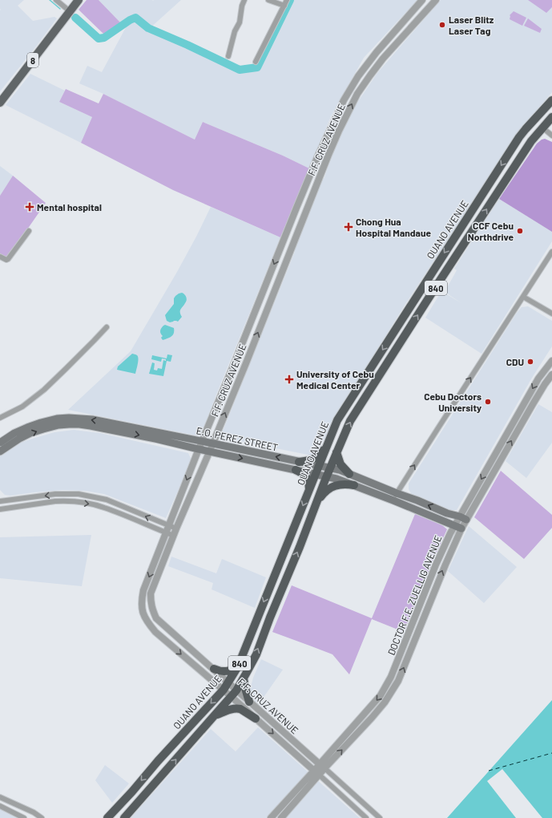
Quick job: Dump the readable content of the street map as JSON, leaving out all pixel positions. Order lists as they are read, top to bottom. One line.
{"streets":{"highway":["OUANO AVENUE","840"],"main road":["8","E.O. PEREZ STREET"],"street":["F.F. CRUZ AVENUE","DOCTOR F.E. ZUELLIG AVENUE"]},"crossings":[["F.F. CRUZ AVENUE","OUANO AVENUE"],["F.F. CRUZ AVENUE","840"],["F.F. CRUZ AVENUE","E.O. PEREZ STREET"],["F.F. CRUZ AVENUE","DOCTOR F.E. ZUELLIG AVENUE"],["OUANO AVENUE","E.O. PEREZ STREET"],["840","E.O. PEREZ STREET"],["E.O. PEREZ STREET","DOCTOR F.E. ZUELLIG AVENUE"]],"places":{"other":["Laser Blitz Laser Tag","CCF Cebu Northdrive","CDU","Cebu Doctors University"],"health":["Mental hospital","Chong Hua Hospital Mandaue","University of Cebu Medical Center"]}}
